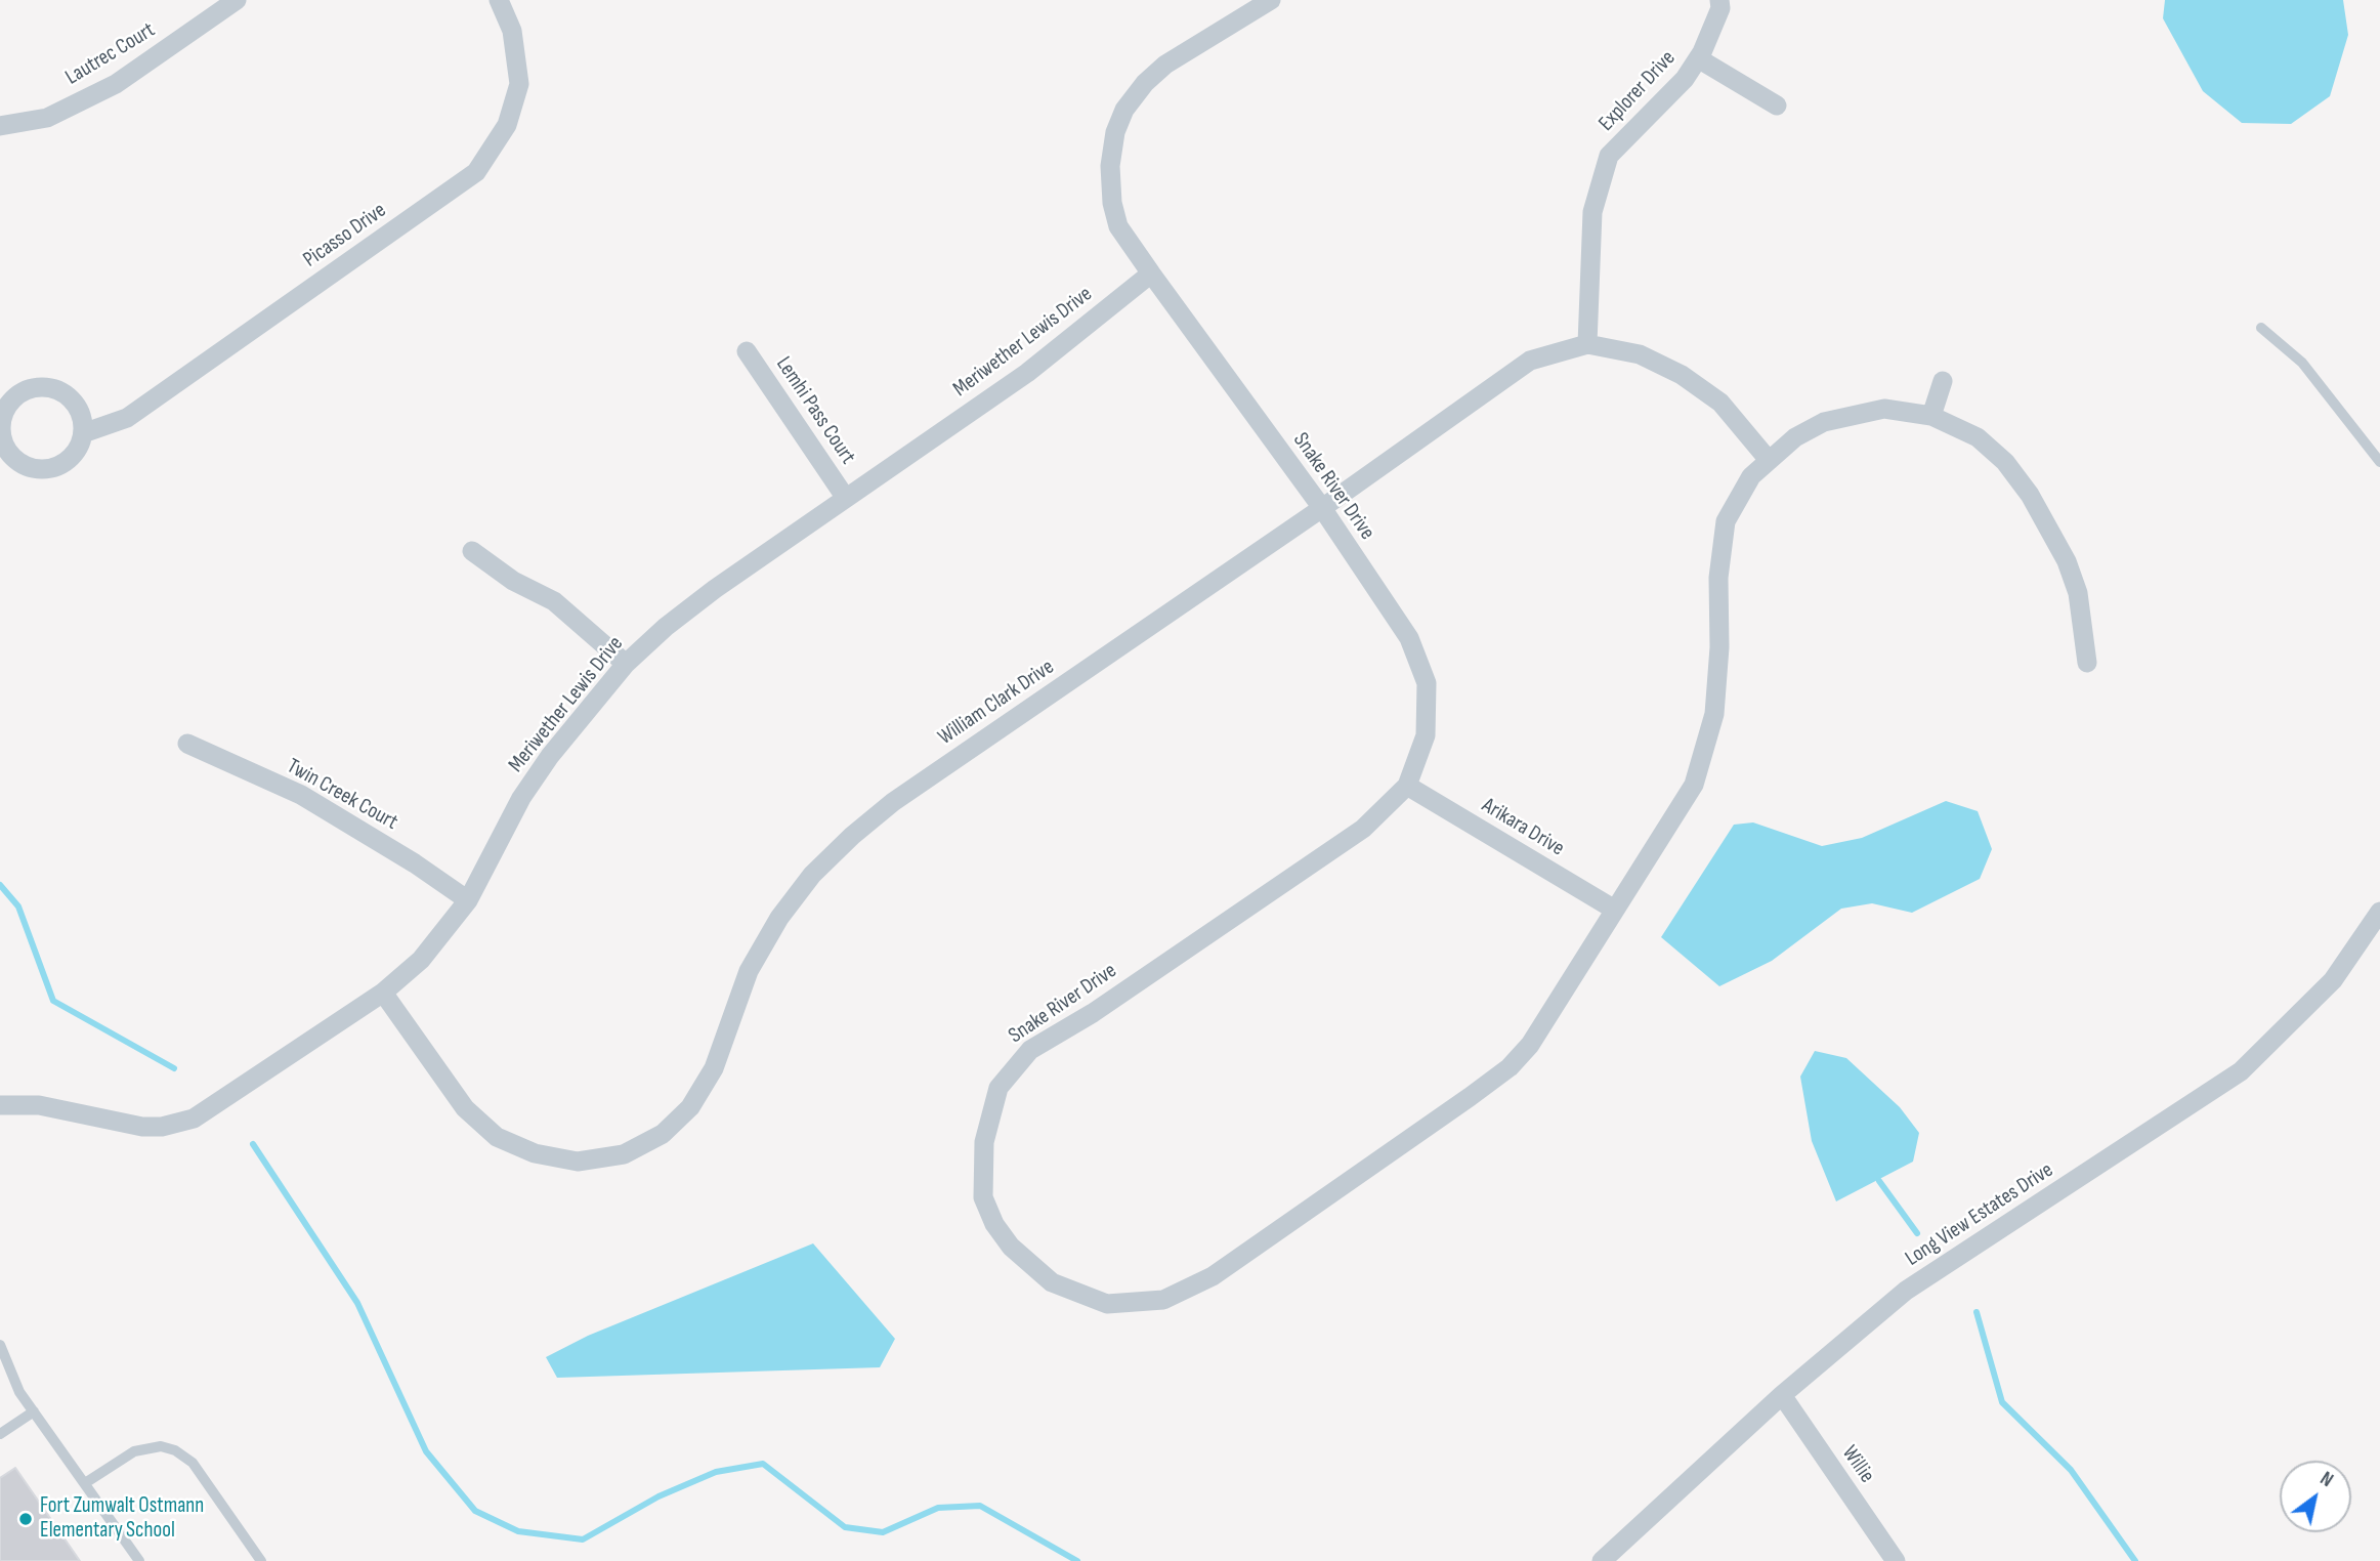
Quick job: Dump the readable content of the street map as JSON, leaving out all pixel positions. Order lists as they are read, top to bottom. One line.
{"streets":{"street":["Lautrec Court","Explorer Drive","Picasso Drive","Meriwether Lewis Drive","Lemhi Pass Court","Snake River Drive","William Clark Drive","Twin Creek Court","Arikara Drive","Long View Estates Drive","Willie"]},"crossings":[["Explorer Drive","William Clark Drive"],["Meriwether Lewis Drive","Lemhi Pass Court"],["Meriwether Lewis Drive","Snake River Drive"],["Meriwether Lewis Drive","William Clark Drive"],["Meriwether Lewis Drive","Twin Creek Court"],["Snake River Drive","William Clark Drive"],["Snake River Drive","Arikara Drive"],["Long View Estates Drive","Willie"]],"places":["Fort Zumwalt Ostmann Elementary School"],"north":"top right"}
